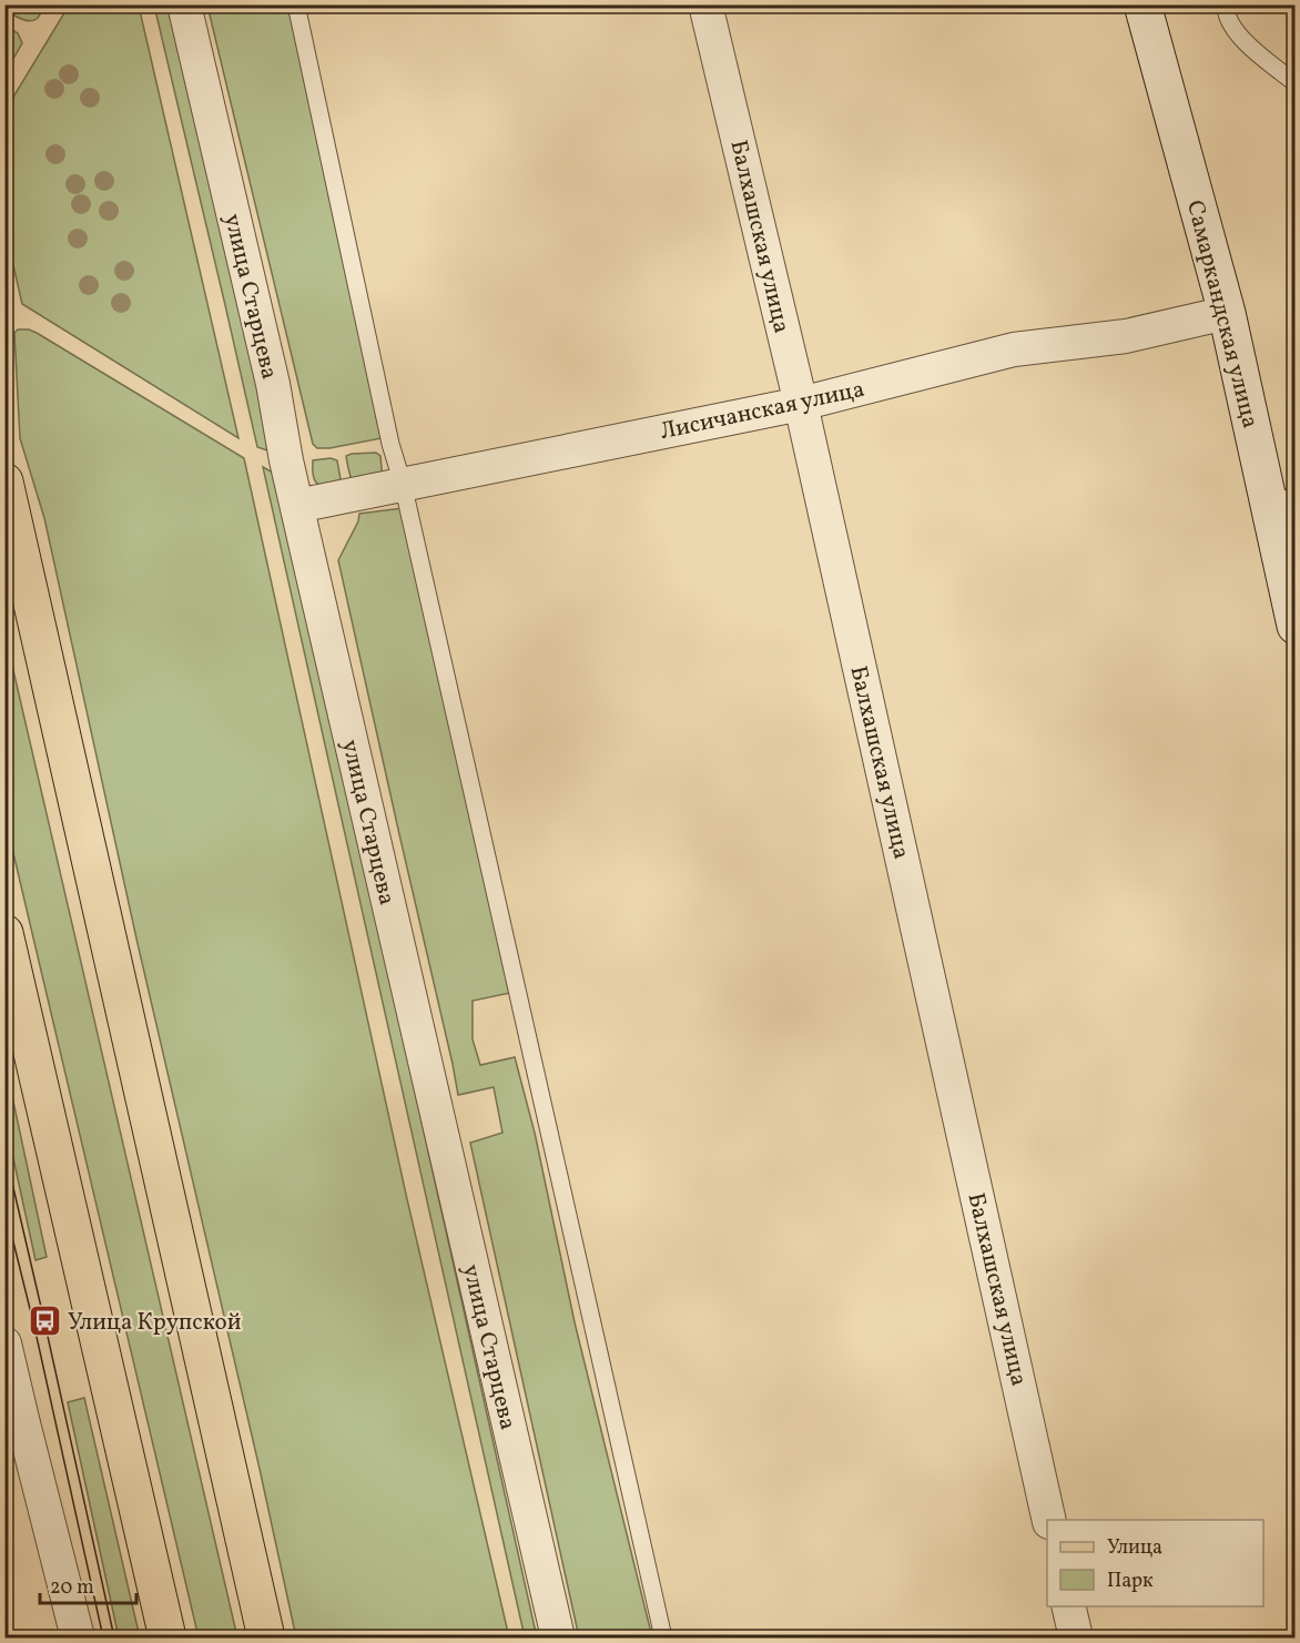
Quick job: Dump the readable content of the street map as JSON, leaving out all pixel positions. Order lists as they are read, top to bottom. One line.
{"streets":{"street":["Балхашская улица","улица Старцева","Самаркандская улица","Лисичанская улица"]},"crossings":[["Балхашская улица","Лисичанская улица"],["улица Старцева","Лисичанская улица"],["Самаркандская улица","Лисичанская улица"]],"places":{"bus stop":["Улица Крупской"]},"legend":["Улица","Парк"],"scale_bar":"20 m"}
